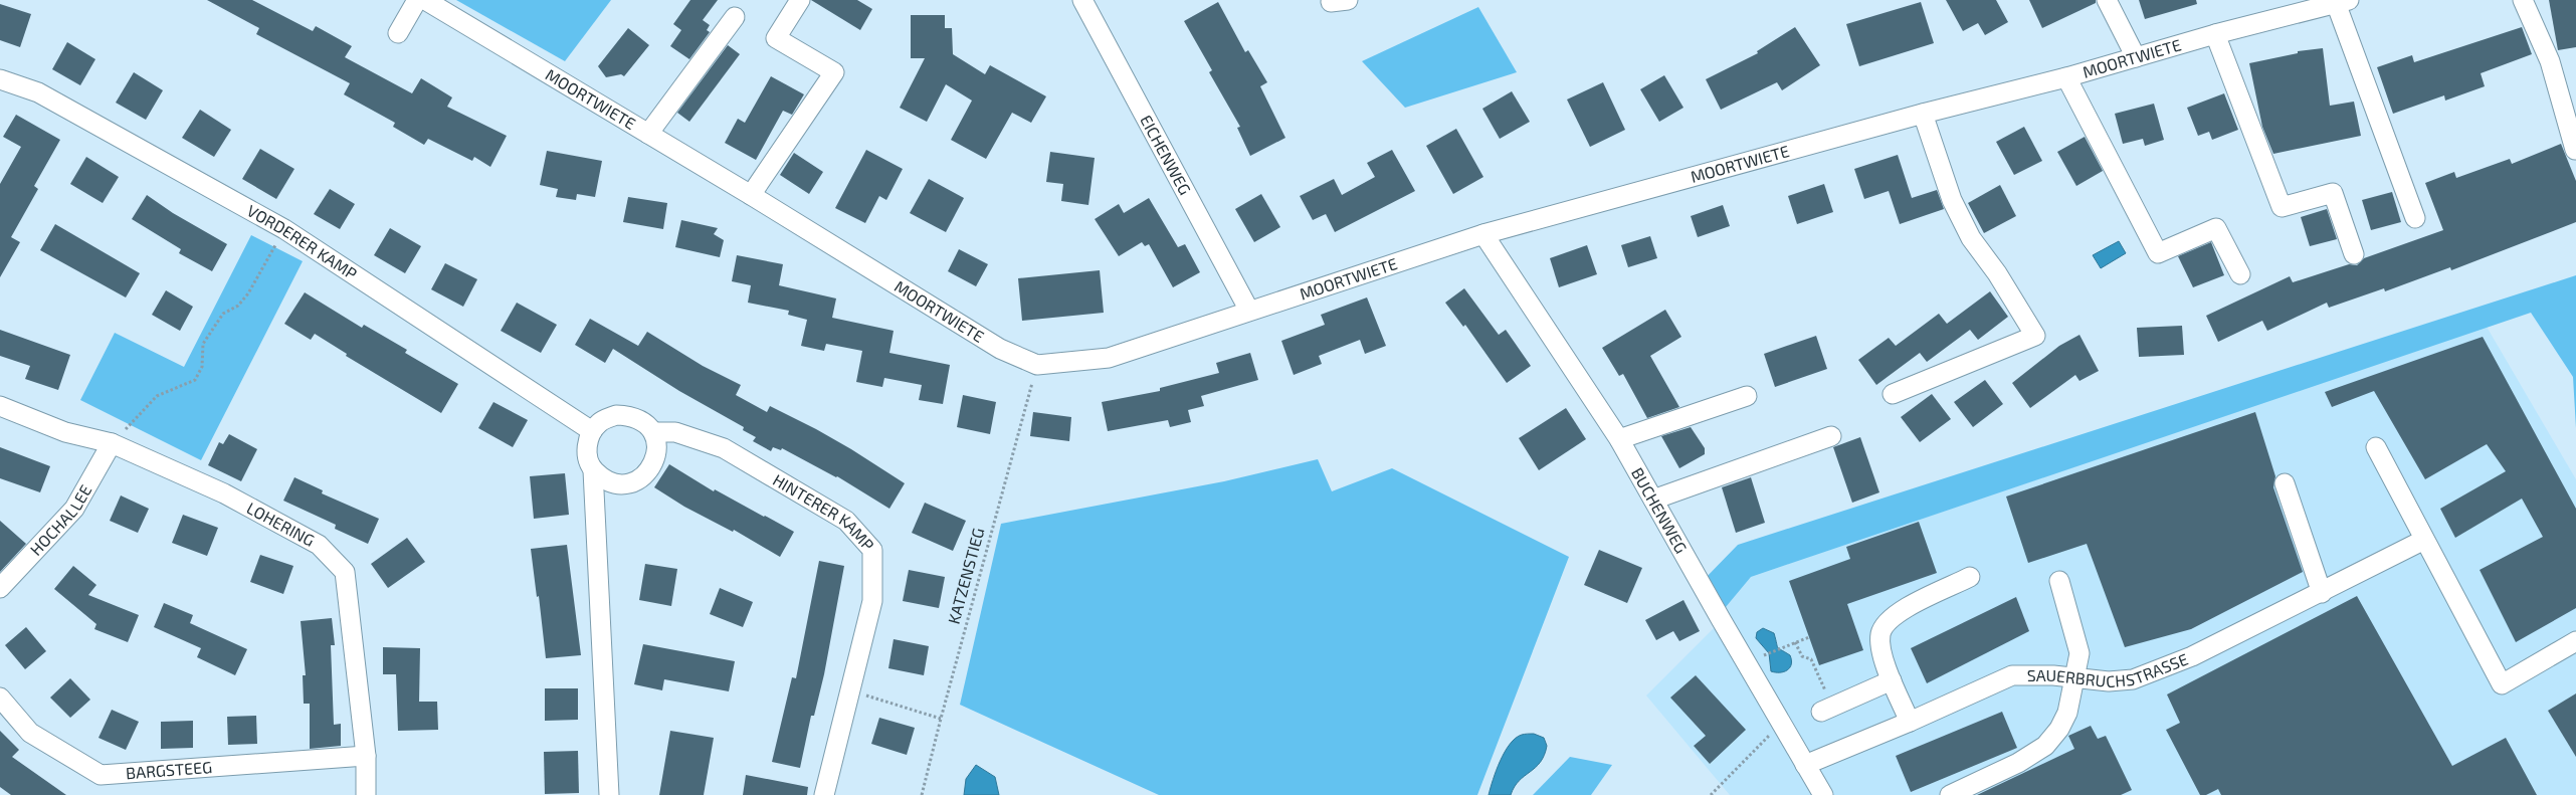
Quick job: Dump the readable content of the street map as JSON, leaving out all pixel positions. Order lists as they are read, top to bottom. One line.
{"streets":{"street":["MOORTWIETE","EICHENWEG","VORDERER KAMP","BUCHENWEG","HINTERER KAMP","HOCHALLEE","LOHERING","SAUERBRUCHSTRASSE","BARGSTEEG"],"path":["KATZENSTIEG"]},"crossings":[["MOORTWIETE","EICHENWEG"],["MOORTWIETE","BUCHENWEG"],["MOORTWIETE","KATZENSTIEG"],["VORDERER KAMP","HINTERER KAMP"],["BUCHENWEG","SAUERBRUCHSTRASSE"],["HOCHALLEE","LOHERING"],["LOHERING","BARGSTEEG"]]}
